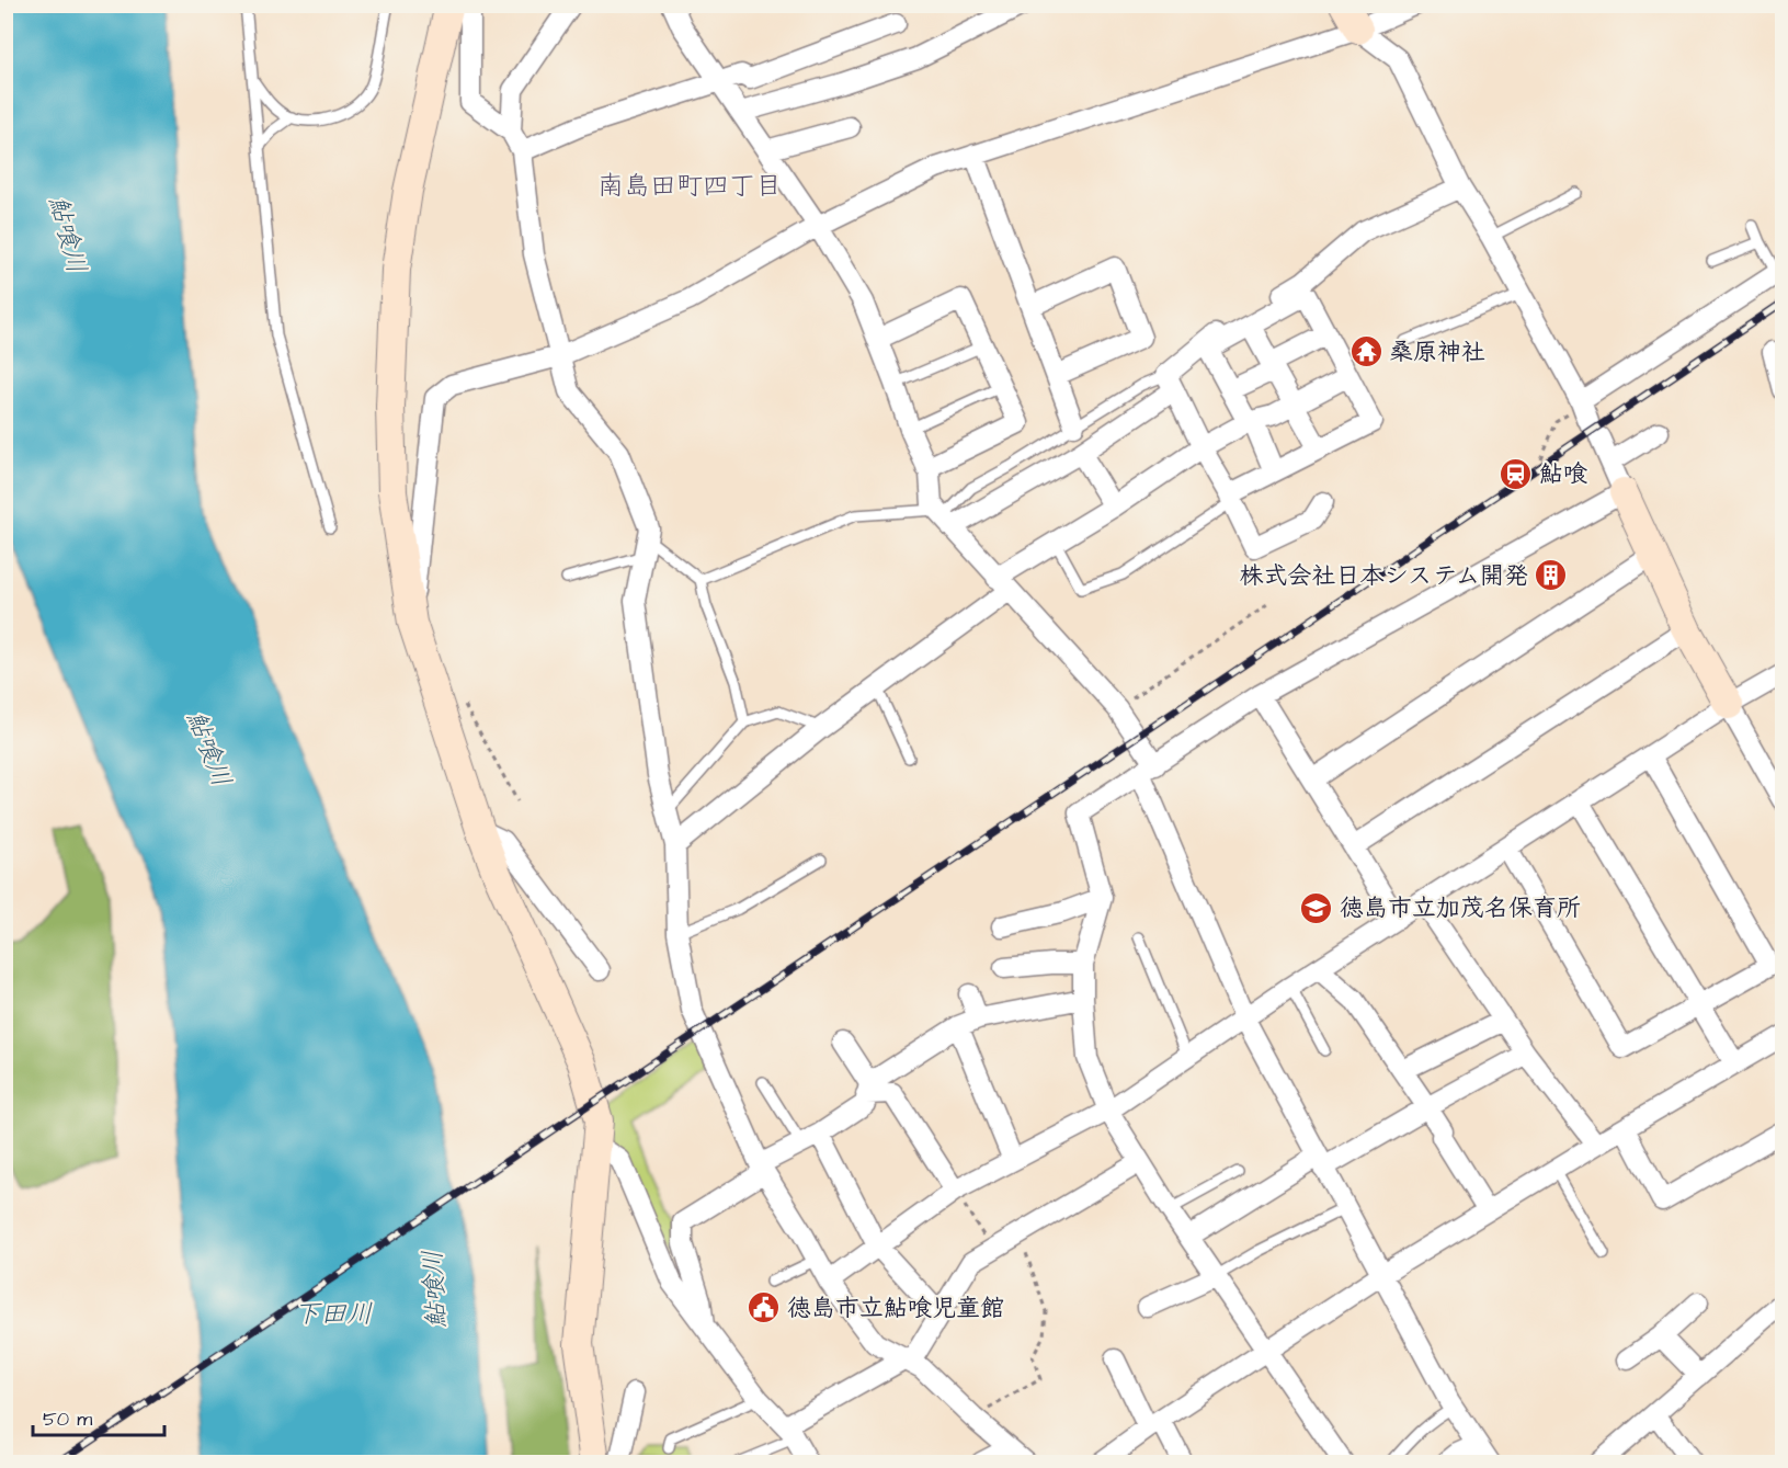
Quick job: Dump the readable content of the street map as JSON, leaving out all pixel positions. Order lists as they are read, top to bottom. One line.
{"districts":["南島田町四丁目"],"water":["鮎喰川","下田川"],"places":{"temple":["桑原神社"],"station":["鮎喰"],"building":["株式会社日本システム開発"],"school or university":["徳島市立加茂名保育所"],"public building":["徳島市立鮎喰児童館"]},"scale_bar":"50 m"}
